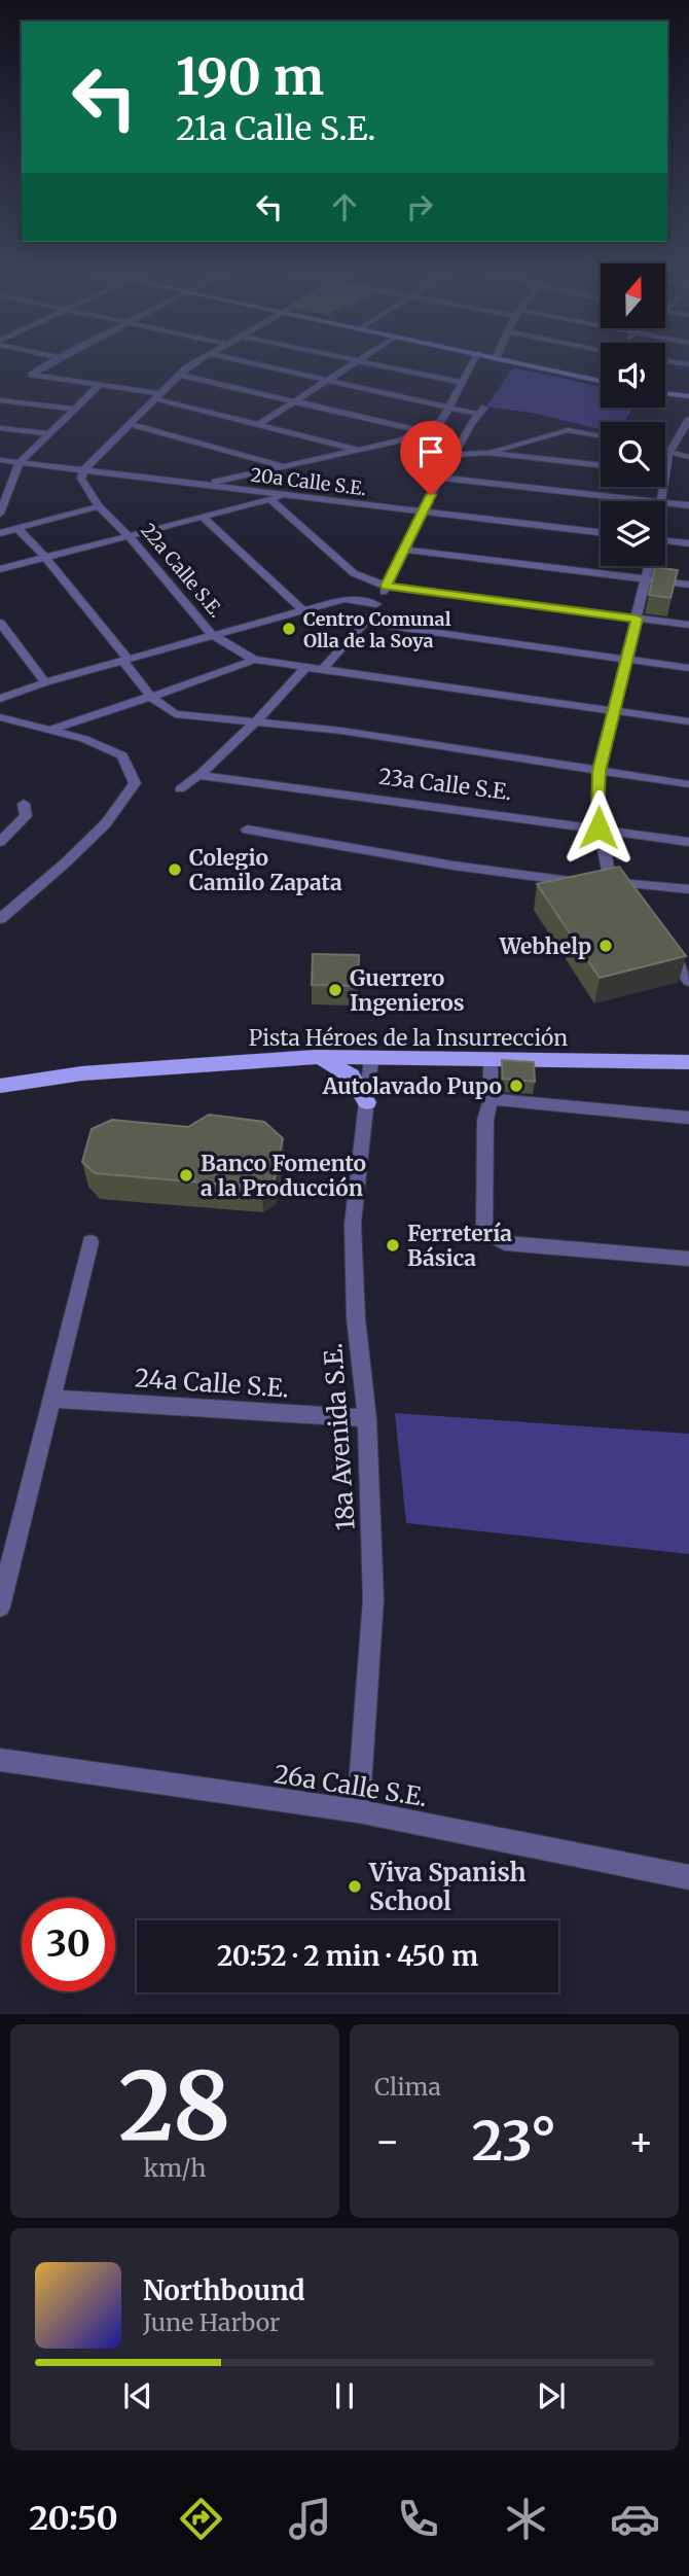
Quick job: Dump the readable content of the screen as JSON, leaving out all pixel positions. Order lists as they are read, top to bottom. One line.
{"streets":{"main road":["Pista Héroes de la Insurrección"],"street":["20a Calle S.E.","22a Calle S.E.","23a Calle S.E.","24a Calle S.E.","18a Avenida S.E.","26a Calle S.E."]},"crossings":[["20a Calle S.E.","22a Calle S.E."],["Pista Héroes de la Insurrección","18a Avenida S.E."],["24a Calle S.E.","18a Avenida S.E."],["18a Avenida S.E.","26a Calle S.E."]],"places":["Centro Comunal Olla de la Soya","Colegio Camilo Zapata","Webhelp","Guerrero Ingenieros","Autolavado Pupo","Banco Fomento a la Producción","Ferretería Básica","Viva Spanish School"],"north":"top","page":{"turn":["190 m","21a Calle S.E."],"limit":"30","trip":"20:52 · 2 min · 450 m","tile":[["28","km/h"],"Clima"],"heat":["−","23°","+"],"song":["Northbound","June Harbor"],"tabs":"20:50"}}
